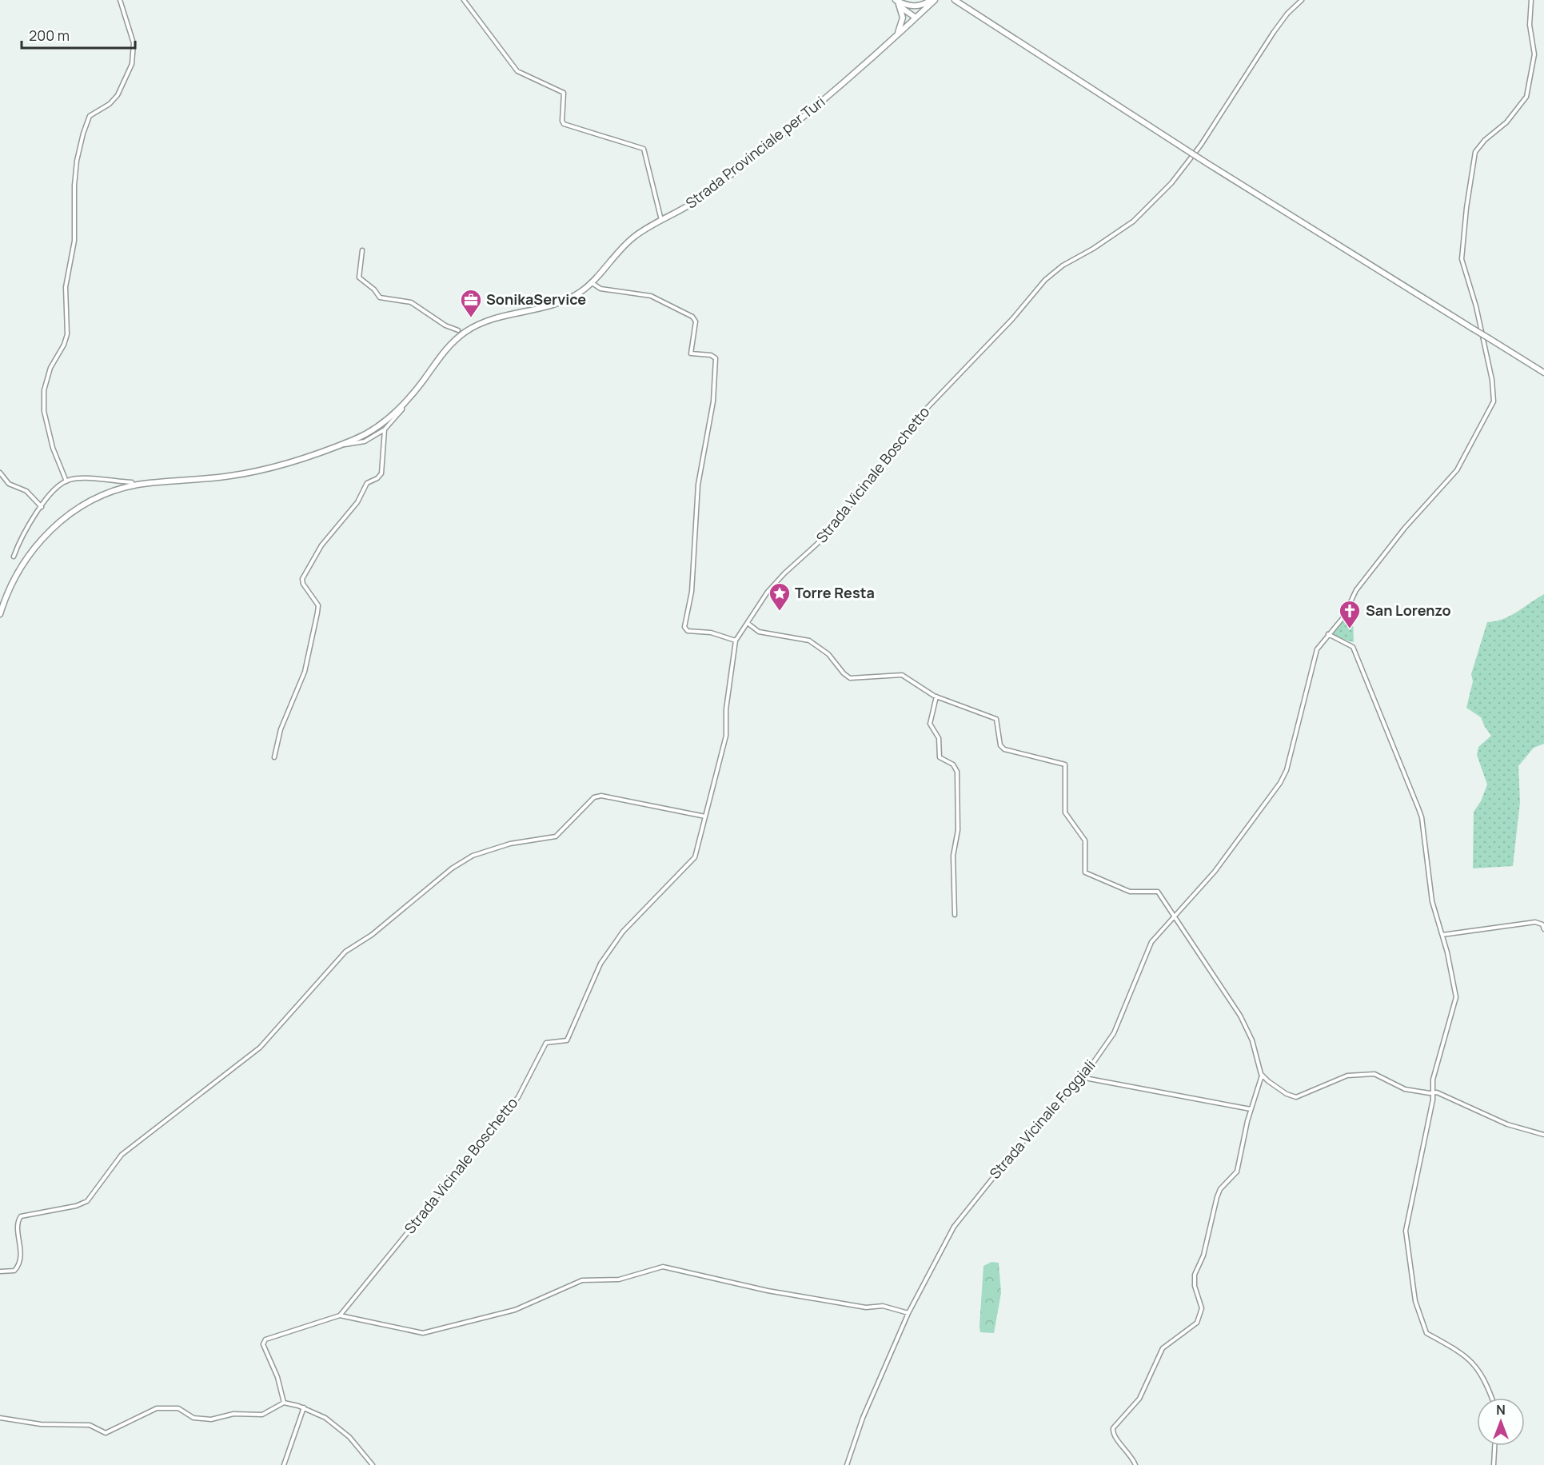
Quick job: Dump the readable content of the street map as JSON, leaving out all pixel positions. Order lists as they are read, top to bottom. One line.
{"streets":{"main road":["Strada Provinciale per Turi"],"street":["Strada Vicinale Boschetto","Strada Vicinale Foggiali"]},"places":{"office":["SonikaService"],"place":["Torre Resta"],"church":["San Lorenzo"]},"scale_bar":"200 m","north":"top"}
